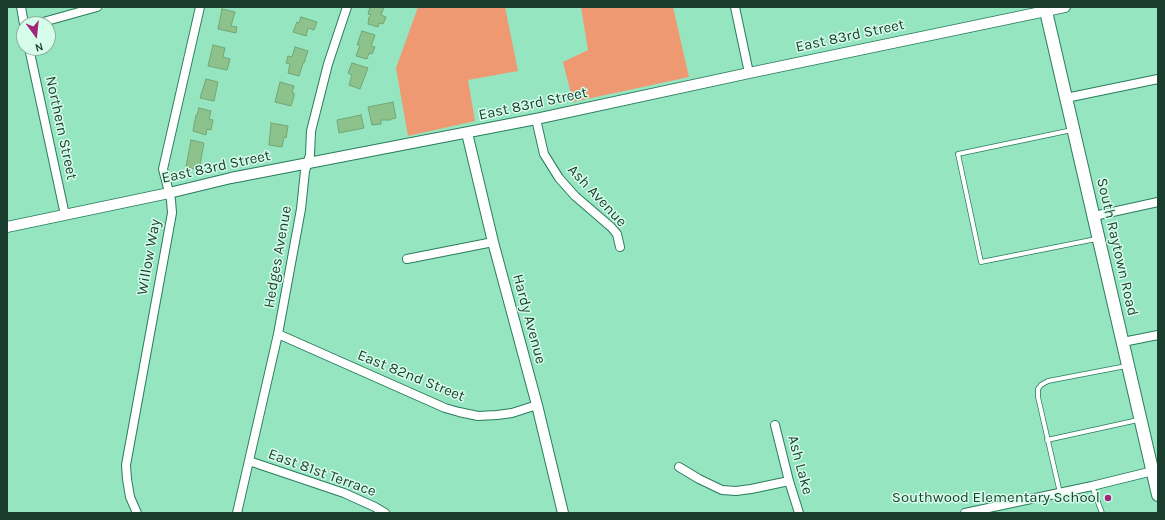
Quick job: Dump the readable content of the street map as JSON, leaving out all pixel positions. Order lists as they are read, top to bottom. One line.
{"streets":{"main road":["South Raytown Road"],"street":["East 83rd Street","Northern Street","Ash Avenue","Willow Way","Hedges Avenue","Hardy Avenue","East 82nd Street","Ash Lake","East 81st Terrace"]},"crossings":[["East 83rd Street","Northern Street"],["East 83rd Street","Ash Avenue"],["East 83rd Street","South Raytown Road"],["East 83rd Street","Willow Way"],["East 83rd Street","Hedges Avenue"],["East 83rd Street","Hardy Avenue"],["Hedges Avenue","East 82nd Street"],["Hedges Avenue","East 81st Terrace"],["Hardy Avenue","East 82nd Street"]],"places":["Southwood Elementary School"],"north":"bottom"}
